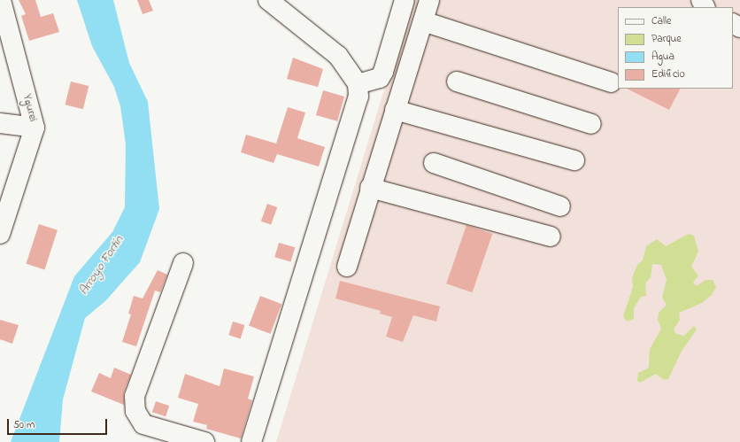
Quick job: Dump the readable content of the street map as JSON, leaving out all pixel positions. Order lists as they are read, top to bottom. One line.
{"streets":{"street":["Ygurei"]},"water":["Arroyo Fortín"],"legend":["Calle","Parque","Agua","Edificio"],"scale_bar":"50 m"}
